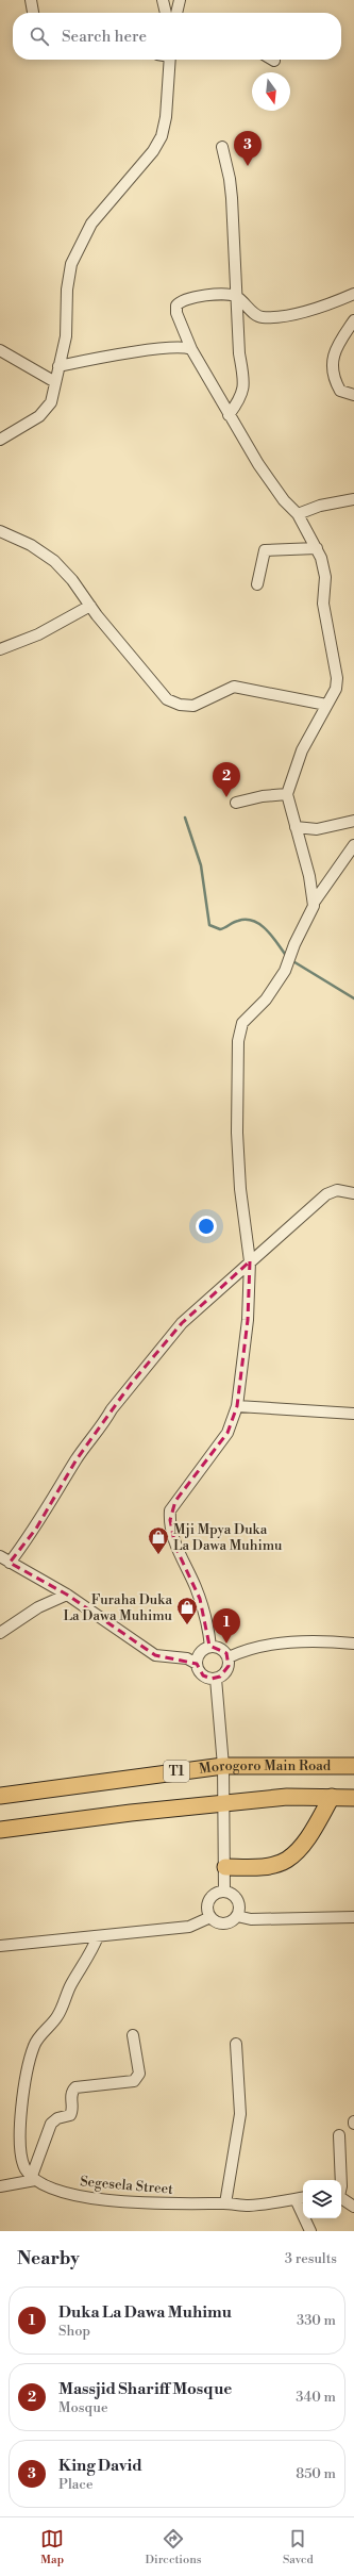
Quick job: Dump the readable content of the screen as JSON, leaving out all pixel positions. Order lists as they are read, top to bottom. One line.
{"streets":{"highway":["Morogoro Main Road","T1"],"street":["Segesela Street"]},"places":{"shop":["Mji Mpya Duka La Dawa Muhimu","Furaha Duka La Dawa Muhimu"]},"north":"bottom","page":{"search":"Search here","pins":["3","2","1"],"heading":["Nearby","3 results"],"list":[{"mark":"1","name":"Duka La Dawa Muhimu","note":"Shop","value":"330 m"},{"mark":"2","name":"Massjid Shariff Mosque","note":"Mosque","value":"340 m"},{"mark":"3","name":"King David","note":"Place","value":"850 m"}],"nav":["Map","Directions","Saved"]}}
